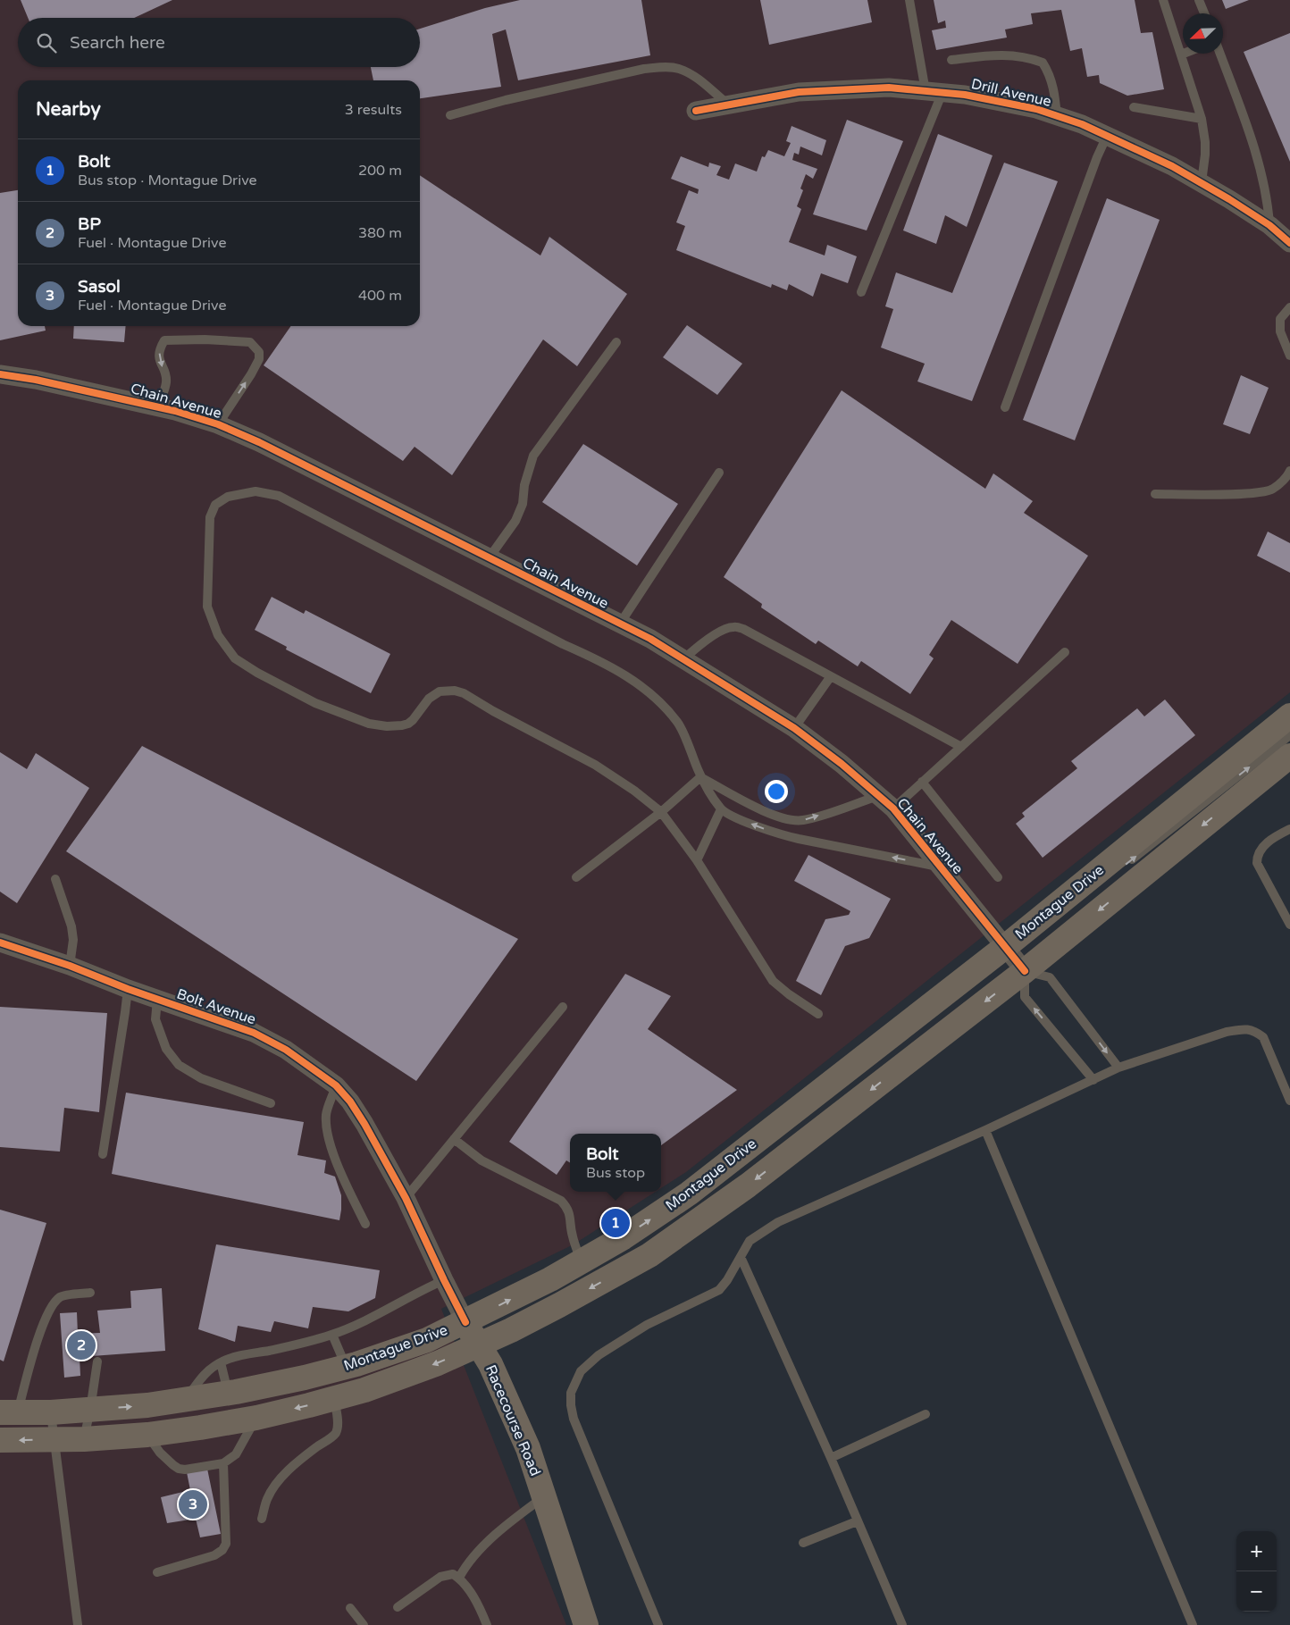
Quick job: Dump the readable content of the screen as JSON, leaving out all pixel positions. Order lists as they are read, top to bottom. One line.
{"streets":{"main road":["Montague Drive","Racecourse Road"],"street":["Drill Avenue","Chain Avenue","Bolt Avenue"]},"crossings":[["Chain Avenue","Montague Drive"],["Montague Drive","Bolt Avenue"],["Montague Drive","Racecourse Road"],["Bolt Avenue","Racecourse Road"]],"north":"bottom left","page":{"search":"Search here","heading":["Nearby","3 results"],"list":[{"mark":"1","name":"Bolt","note":"Bus stop · Montague Drive","value":"200 m"},{"mark":"2","name":"BP","note":"Fuel · Montague Drive","value":"380 m"},{"mark":"3","name":"Sasol","note":"Fuel · Montague Drive","value":"400 m"}],"popup":["Bolt","Bus stop"],"pins":["1","2","3"],"map_buttons":["+","−"]}}
